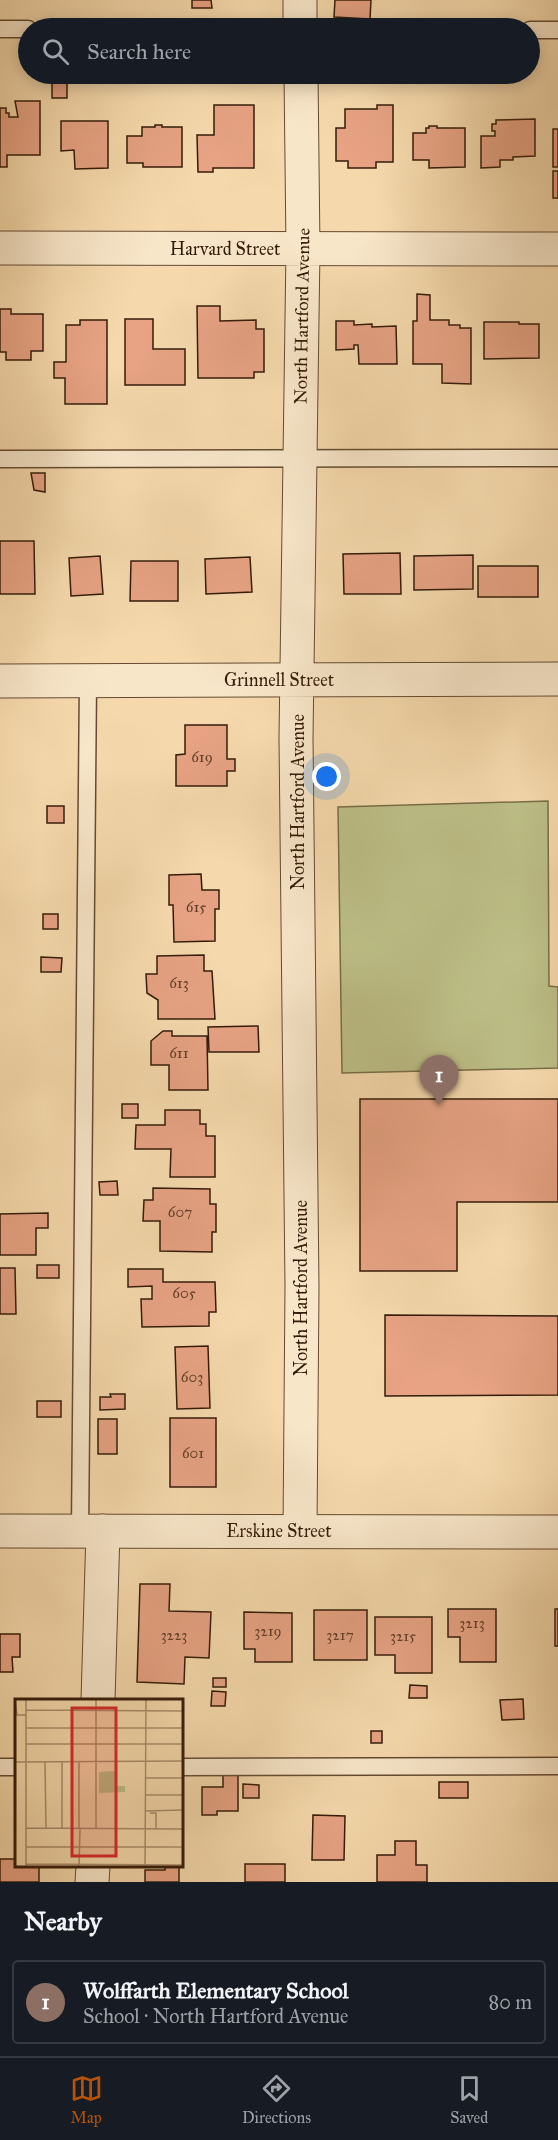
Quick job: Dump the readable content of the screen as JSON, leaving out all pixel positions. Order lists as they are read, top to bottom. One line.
{"streets":{"street":["Harvard Street","North Hartford Avenue","Grinnell Street","Erskine Street"]},"crossings":[["Harvard Street","North Hartford Avenue"],["North Hartford Avenue","Grinnell Street"],["North Hartford Avenue","Erskine Street"]],"house_numbers":["619","615","613","611","607","605","603","601","3213","3219","3223","3217","3215"],"page":{"search":"Search here","pins":"1","heading":"Nearby","list":[{"mark":"1","name":"Wolffarth Elementary School","note":"School · North Hartford Avenue","value":"80 m"}],"nav":["Map","Directions","Saved"]}}
